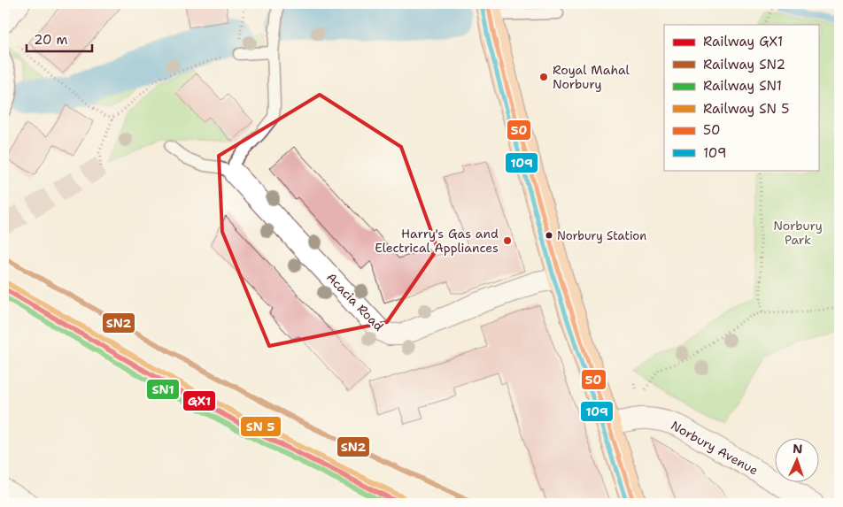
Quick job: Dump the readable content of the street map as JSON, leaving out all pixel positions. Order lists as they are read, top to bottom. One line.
{"streets":{"street":["Acacia Road","Norbury Avenue"]},"parks":["Norbury Park"],"places":["Royal Mahal Norbury","Norbury Station","Harry's Gas and Electrical Appliances"],"lines":["transit line 50","transit line 109","rail line SN2","rail line GX1","rail line SN1"],"legend":["Railway GX1","Railway SN2","Railway SN1","Railway SN 5","50","109"],"scale_bar":"20 m","north":"top"}
